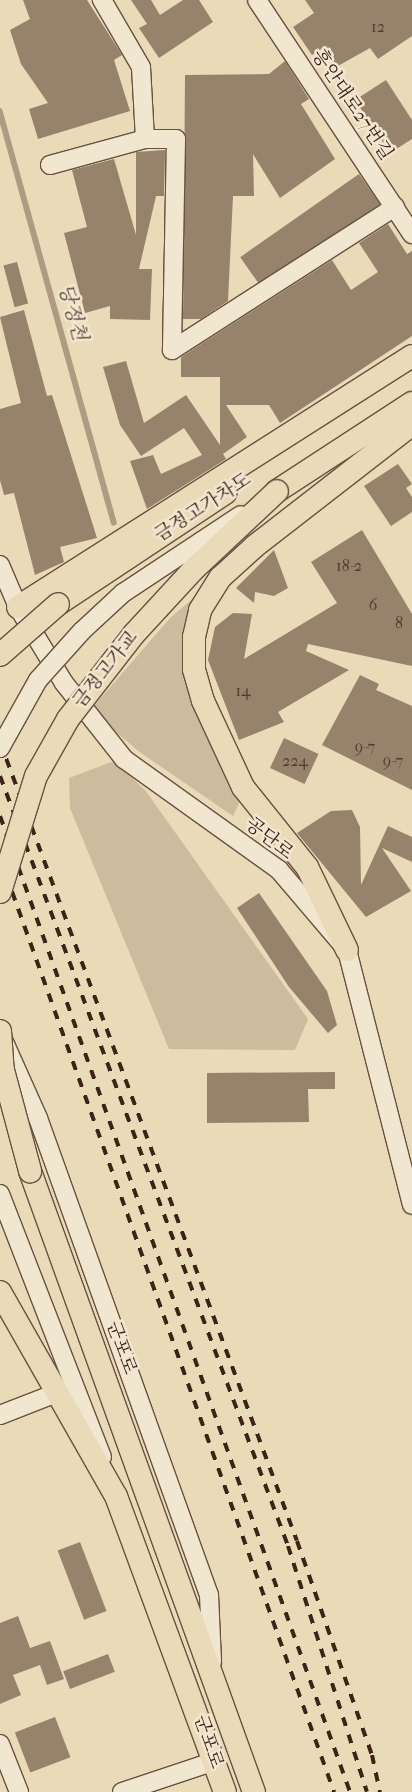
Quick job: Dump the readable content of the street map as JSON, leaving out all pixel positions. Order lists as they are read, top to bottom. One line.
{"streets":{"main road":["금정고가차도","금정고가교","군포로"],"street":["흥안대로27번길","공단로"]},"crossings":[["금정고가차도","금정고가교"]],"water":["당정천"],"house_numbers":["12","18-2","6","8","14","9-7","224","9-7"]}
